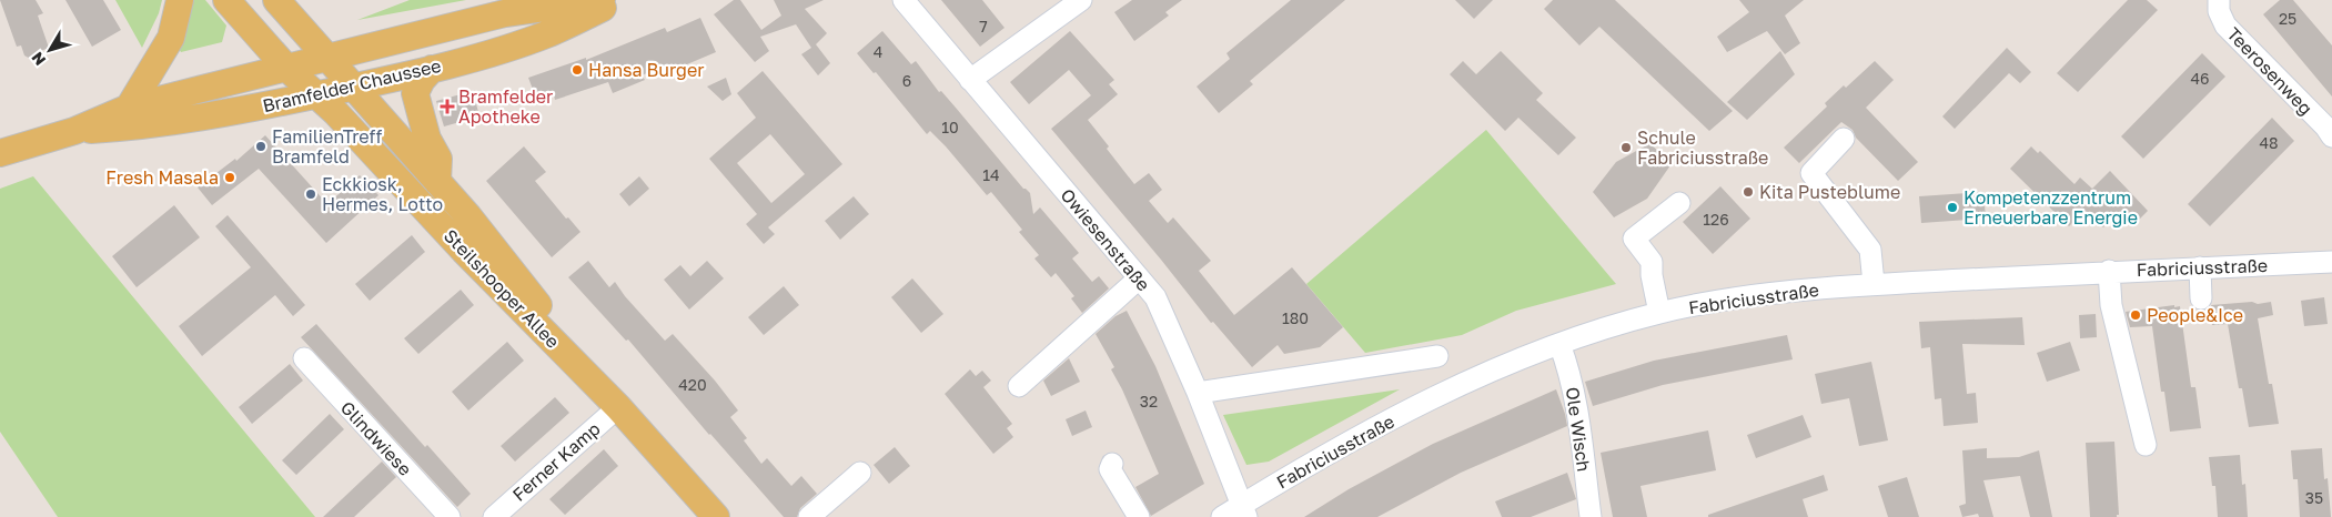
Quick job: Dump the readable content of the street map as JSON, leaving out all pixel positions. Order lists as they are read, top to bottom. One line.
{"streets":{"main road":["Bramfelder Chaussee","Steilshooper Allee"],"street":["Teerosenweg","Owiesenstraße","Fabriciusstraße","Ole Wisch","Glindwiese","Ferner Kamp"]},"crossings":[["Bramfelder Chaussee","Steilshooper Allee"],["Owiesenstraße","Fabriciusstraße"],["Fabriciusstraße","Ole Wisch"],["Steilshooper Allee","Ferner Kamp"]],"places":{"other":["Hansa Burger","FamilienTreff Bramfeld","Schule Fabriciusstraße","Fresh Masala","Kita Pusteblume","Eckkiosk, Hermes, Lotto","Kompetenzzentrum Erneuerbare Energie","People&Ice"],"health":["Bramfelder Apotheke"]},"house_numbers":["25","7","4","46","6","10","48","14","126","180","420","32","35"],"north":"bottom left"}
